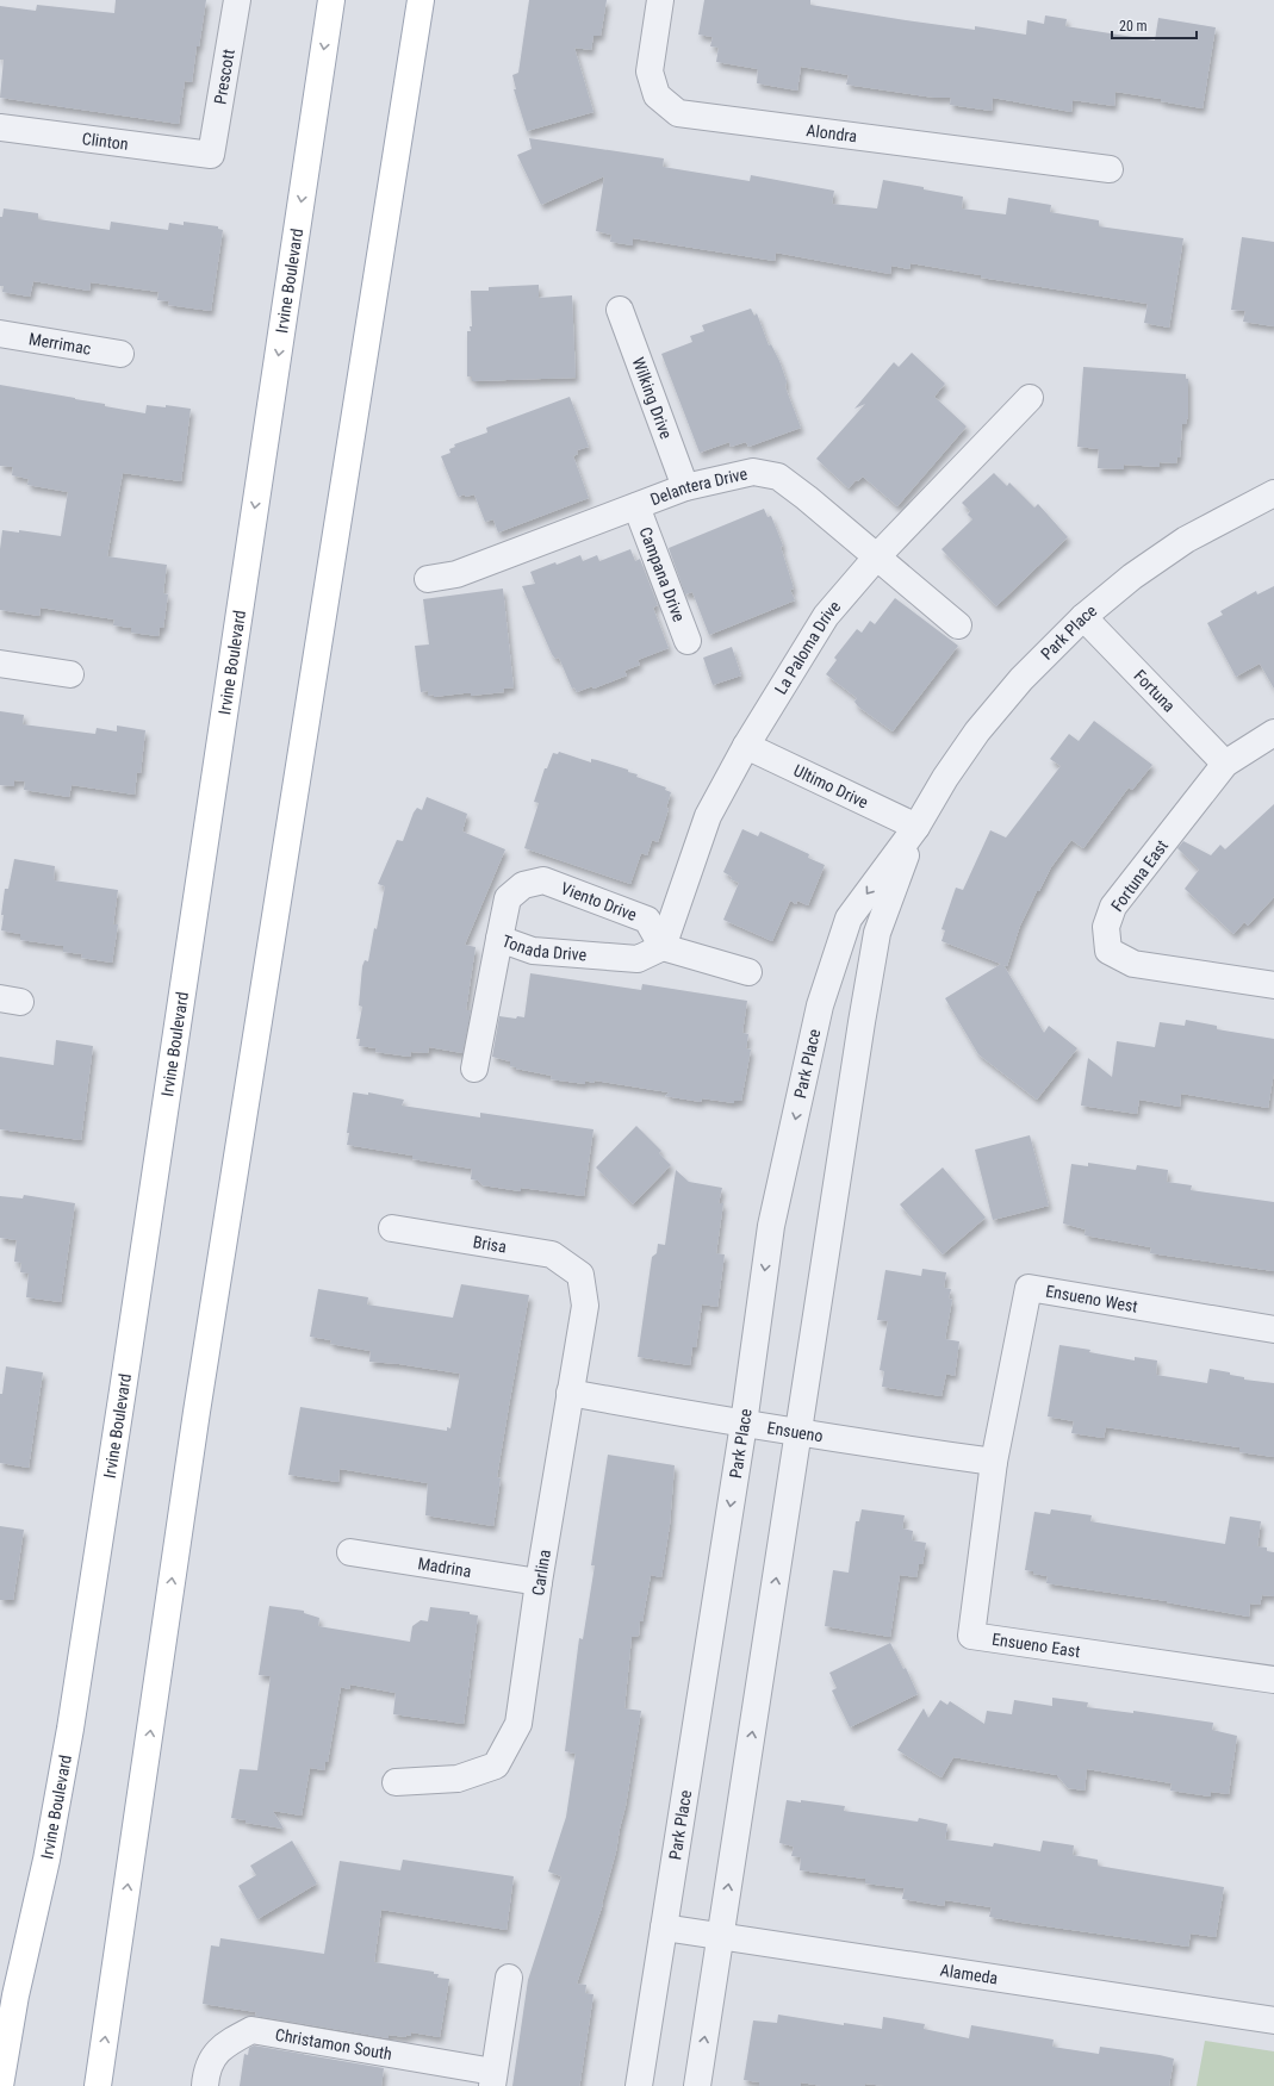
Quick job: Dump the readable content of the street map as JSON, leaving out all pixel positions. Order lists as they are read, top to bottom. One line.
{"streets":{"main road":["Irvine Boulevard"],"street":["Prescott","Alondra","Clinton","Merrimac","Wilking Drive","Delantera Drive","Campana Drive","Park Place","La Paloma Drive","Fortuna","Ultimo Drive","Fortuna East","Viento Drive","Tonada Drive","Brisa","Ensueno West","Ensueno","Madrina","Carlina","Ensueno East","Alameda","Christamon South"]},"crossings":[["Prescott","Clinton"],["Wilking Drive","Delantera Drive"],["Delantera Drive","Campana Drive"],["Delantera Drive","La Paloma Drive"],["Park Place","Fortuna"],["Park Place","Ultimo Drive"],["Park Place","Ensueno"],["Park Place","Alameda"],["La Paloma Drive","Ultimo Drive"],["La Paloma Drive","Viento Drive"],["La Paloma Drive","Tonada Drive"],["Fortuna","Fortuna East"],["Viento Drive","Tonada Drive"],["Brisa","Carlina"],["Ensueno West","Ensueno"],["Ensueno West","Ensueno East"],["Ensueno","Carlina"],["Ensueno","Ensueno East"],["Madrina","Carlina"]],"scale_bar":"20 m"}
